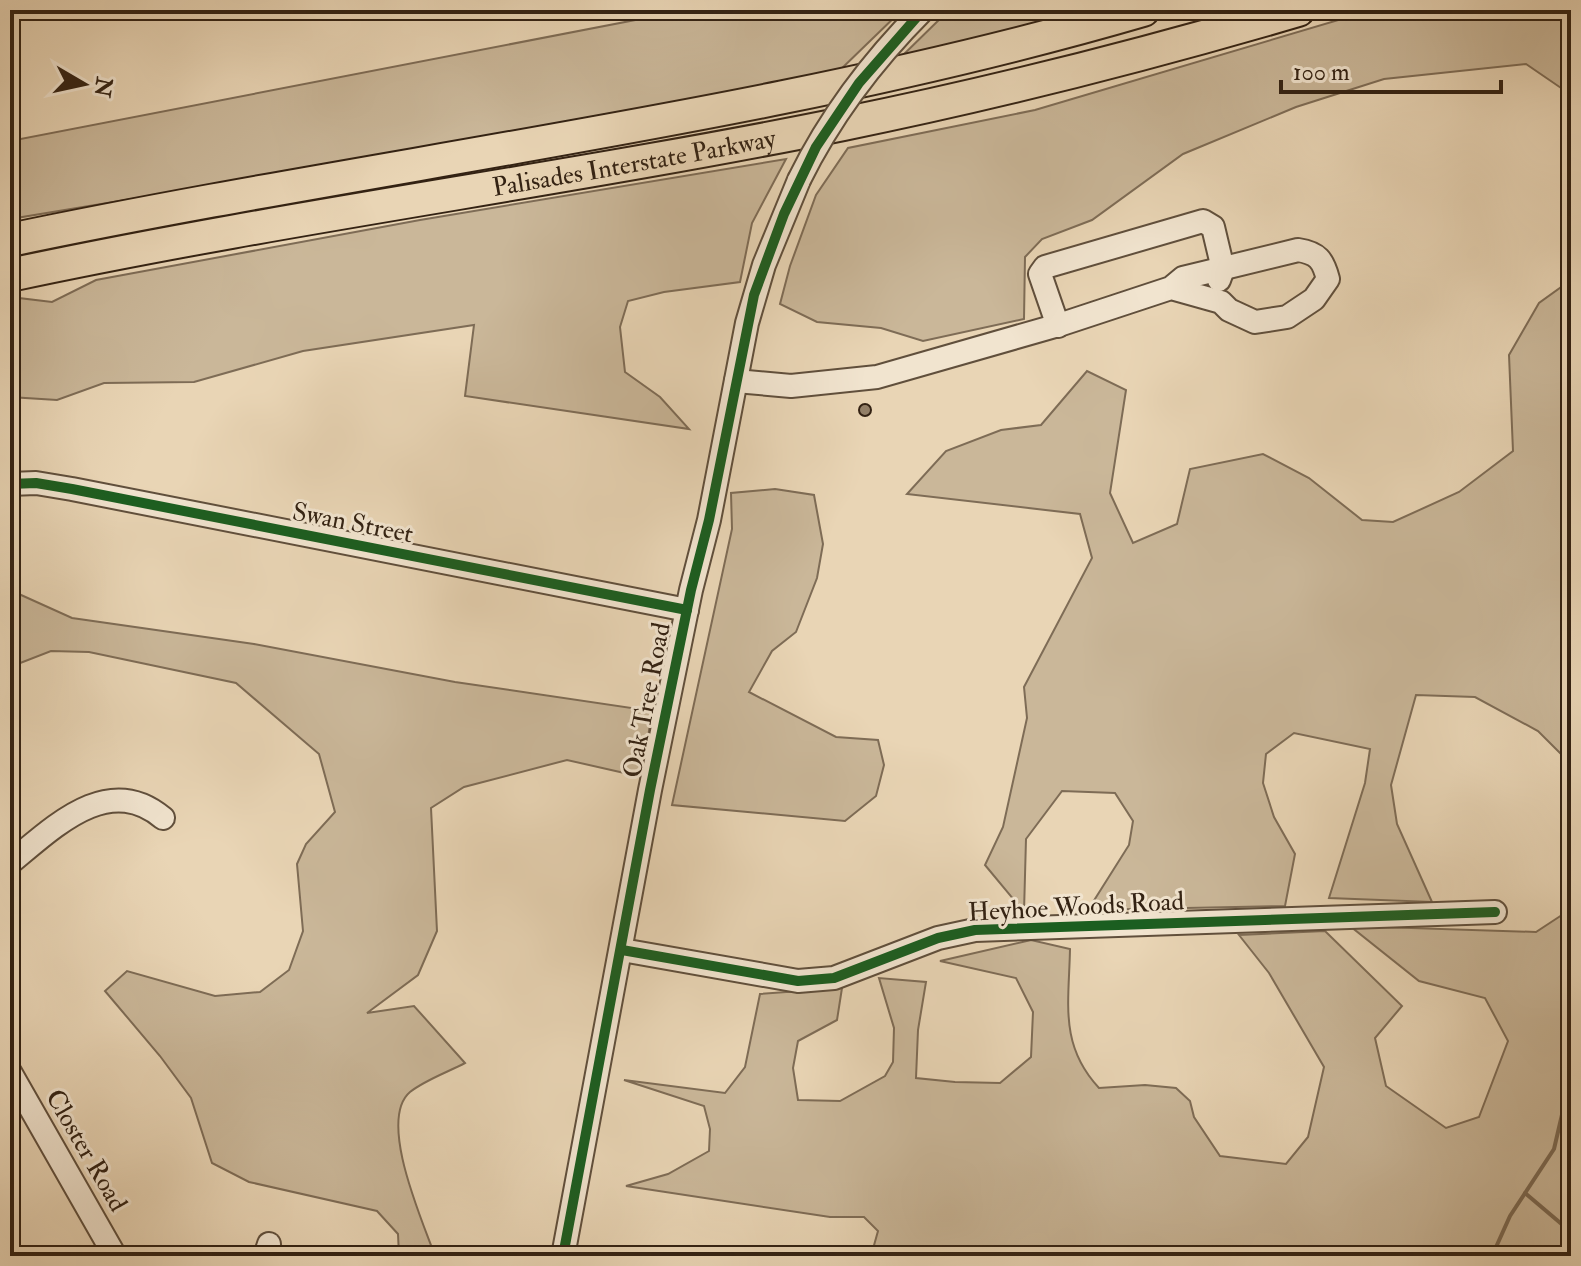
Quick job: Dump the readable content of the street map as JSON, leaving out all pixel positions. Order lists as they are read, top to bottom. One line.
{"streets":{"highway":["Palisades Interstate Parkway"],"street":["Swan Street","Oak Tree Road","Heyhoe Woods Road","Closter Road"]},"crossings":[["Swan Street","Oak Tree Road"],["Oak Tree Road","Heyhoe Woods Road"]],"scale_bar":"100 m","north":"right"}
